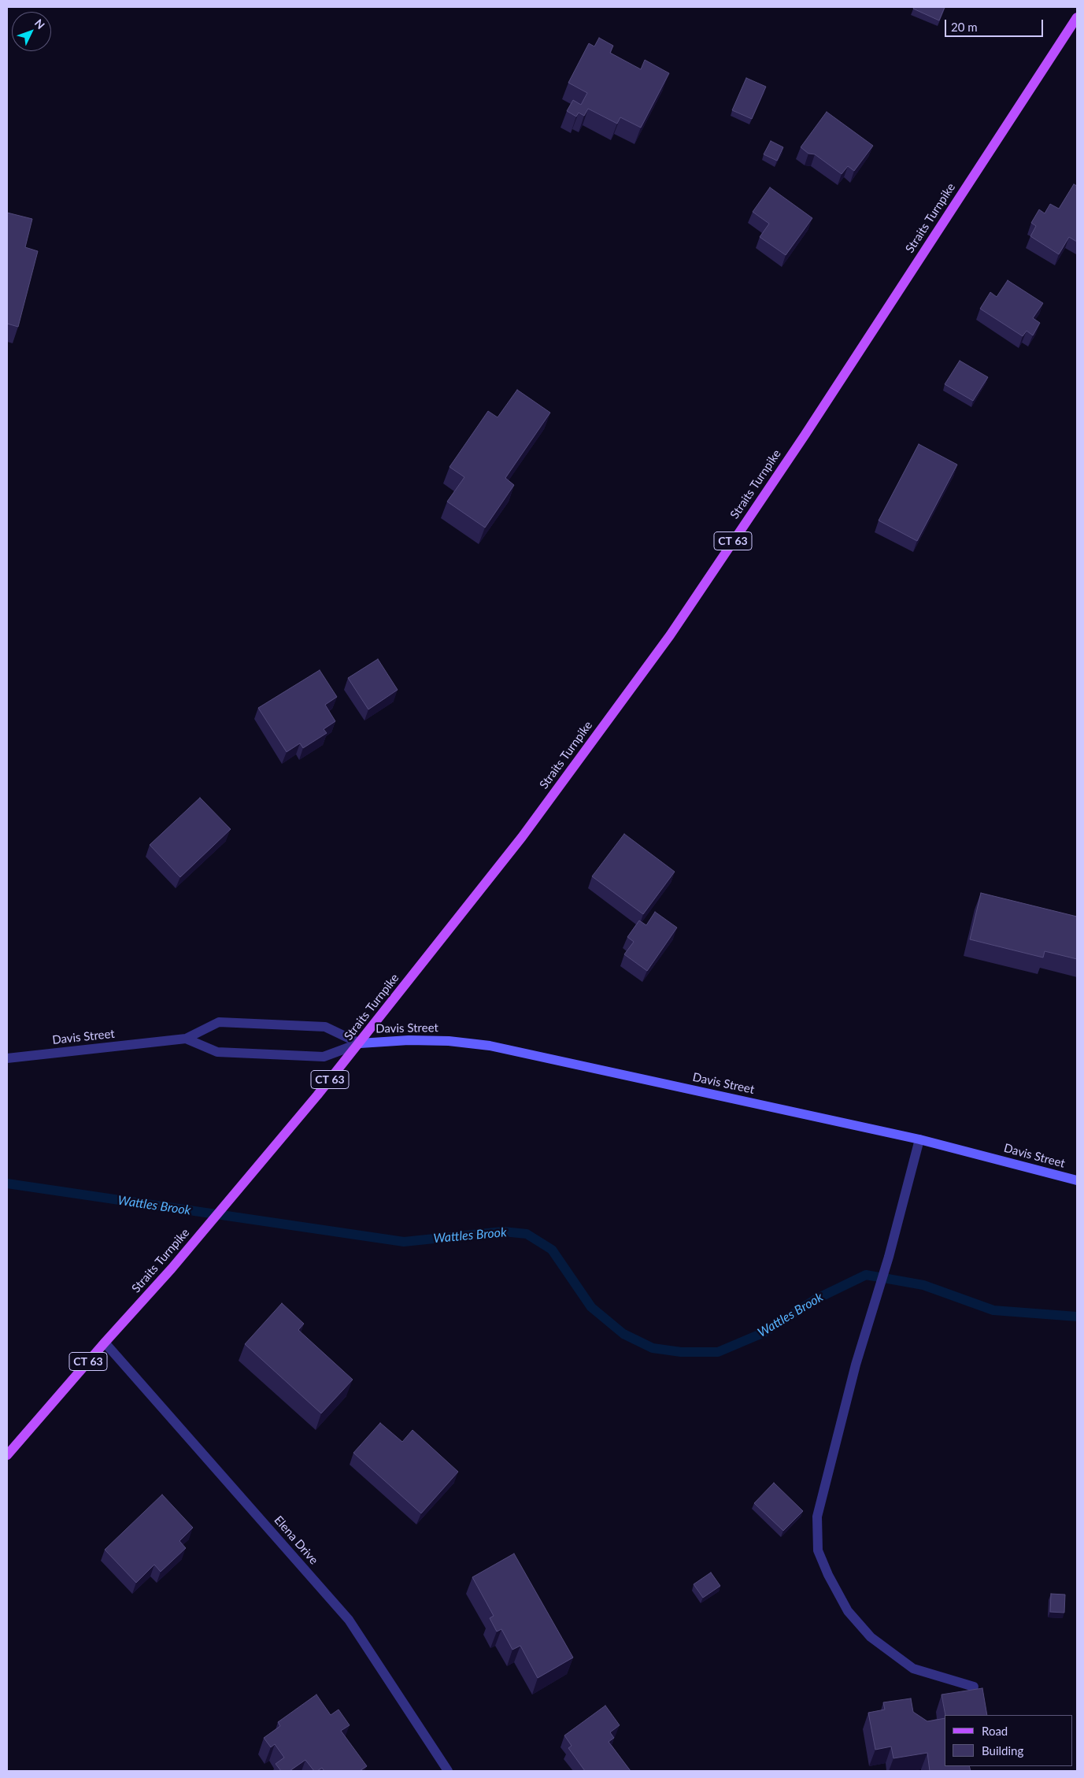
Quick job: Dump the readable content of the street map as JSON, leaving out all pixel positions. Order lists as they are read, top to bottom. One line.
{"streets":{"main road":["Straits Turnpike","CT 63","Davis Street"],"street":["Elena Drive"]},"crossings":[["Straits Turnpike","Davis Street"],["Straits Turnpike","Elena Drive"]],"water":["Wattles Brook"],"legend":["Road","Building"],"scale_bar":"20 m","north":"top right"}
